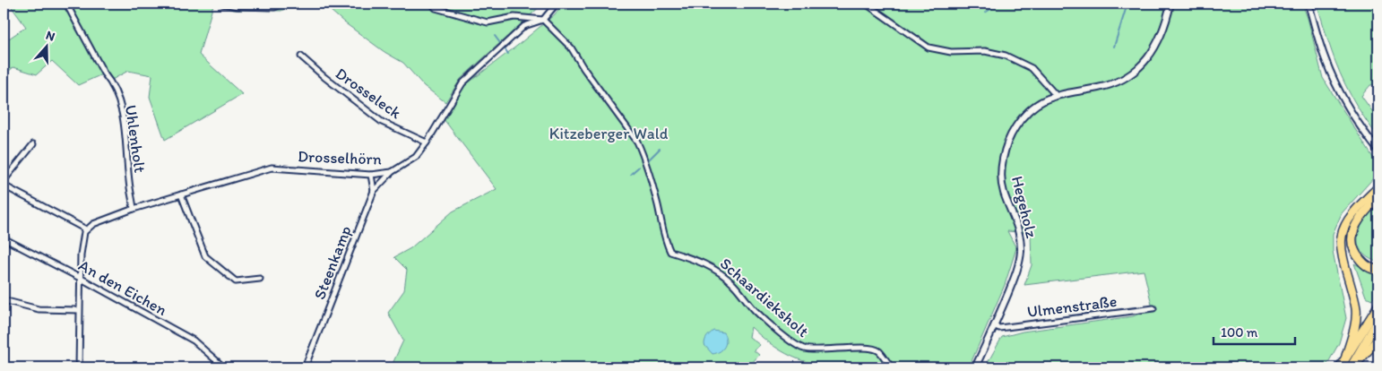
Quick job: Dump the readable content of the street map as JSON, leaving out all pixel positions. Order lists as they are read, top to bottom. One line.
{"streets":{"street":["Drosseleck","Uhlenholt","Drosselhörn","Hegeholz","Steenkamp","An den Eichen","Schaardieksholt","Ulmenstraße"]},"crossings":[["Drosseleck","Drosselhörn"],["Uhlenholt","Drosselhörn"],["Drosselhörn","Steenkamp"],["Drosselhörn","Schaardieksholt"],["Hegeholz","Ulmenstraße"]],"parks":["Kitzeberger Wald"],"scale_bar":"100 m","north":"top"}
